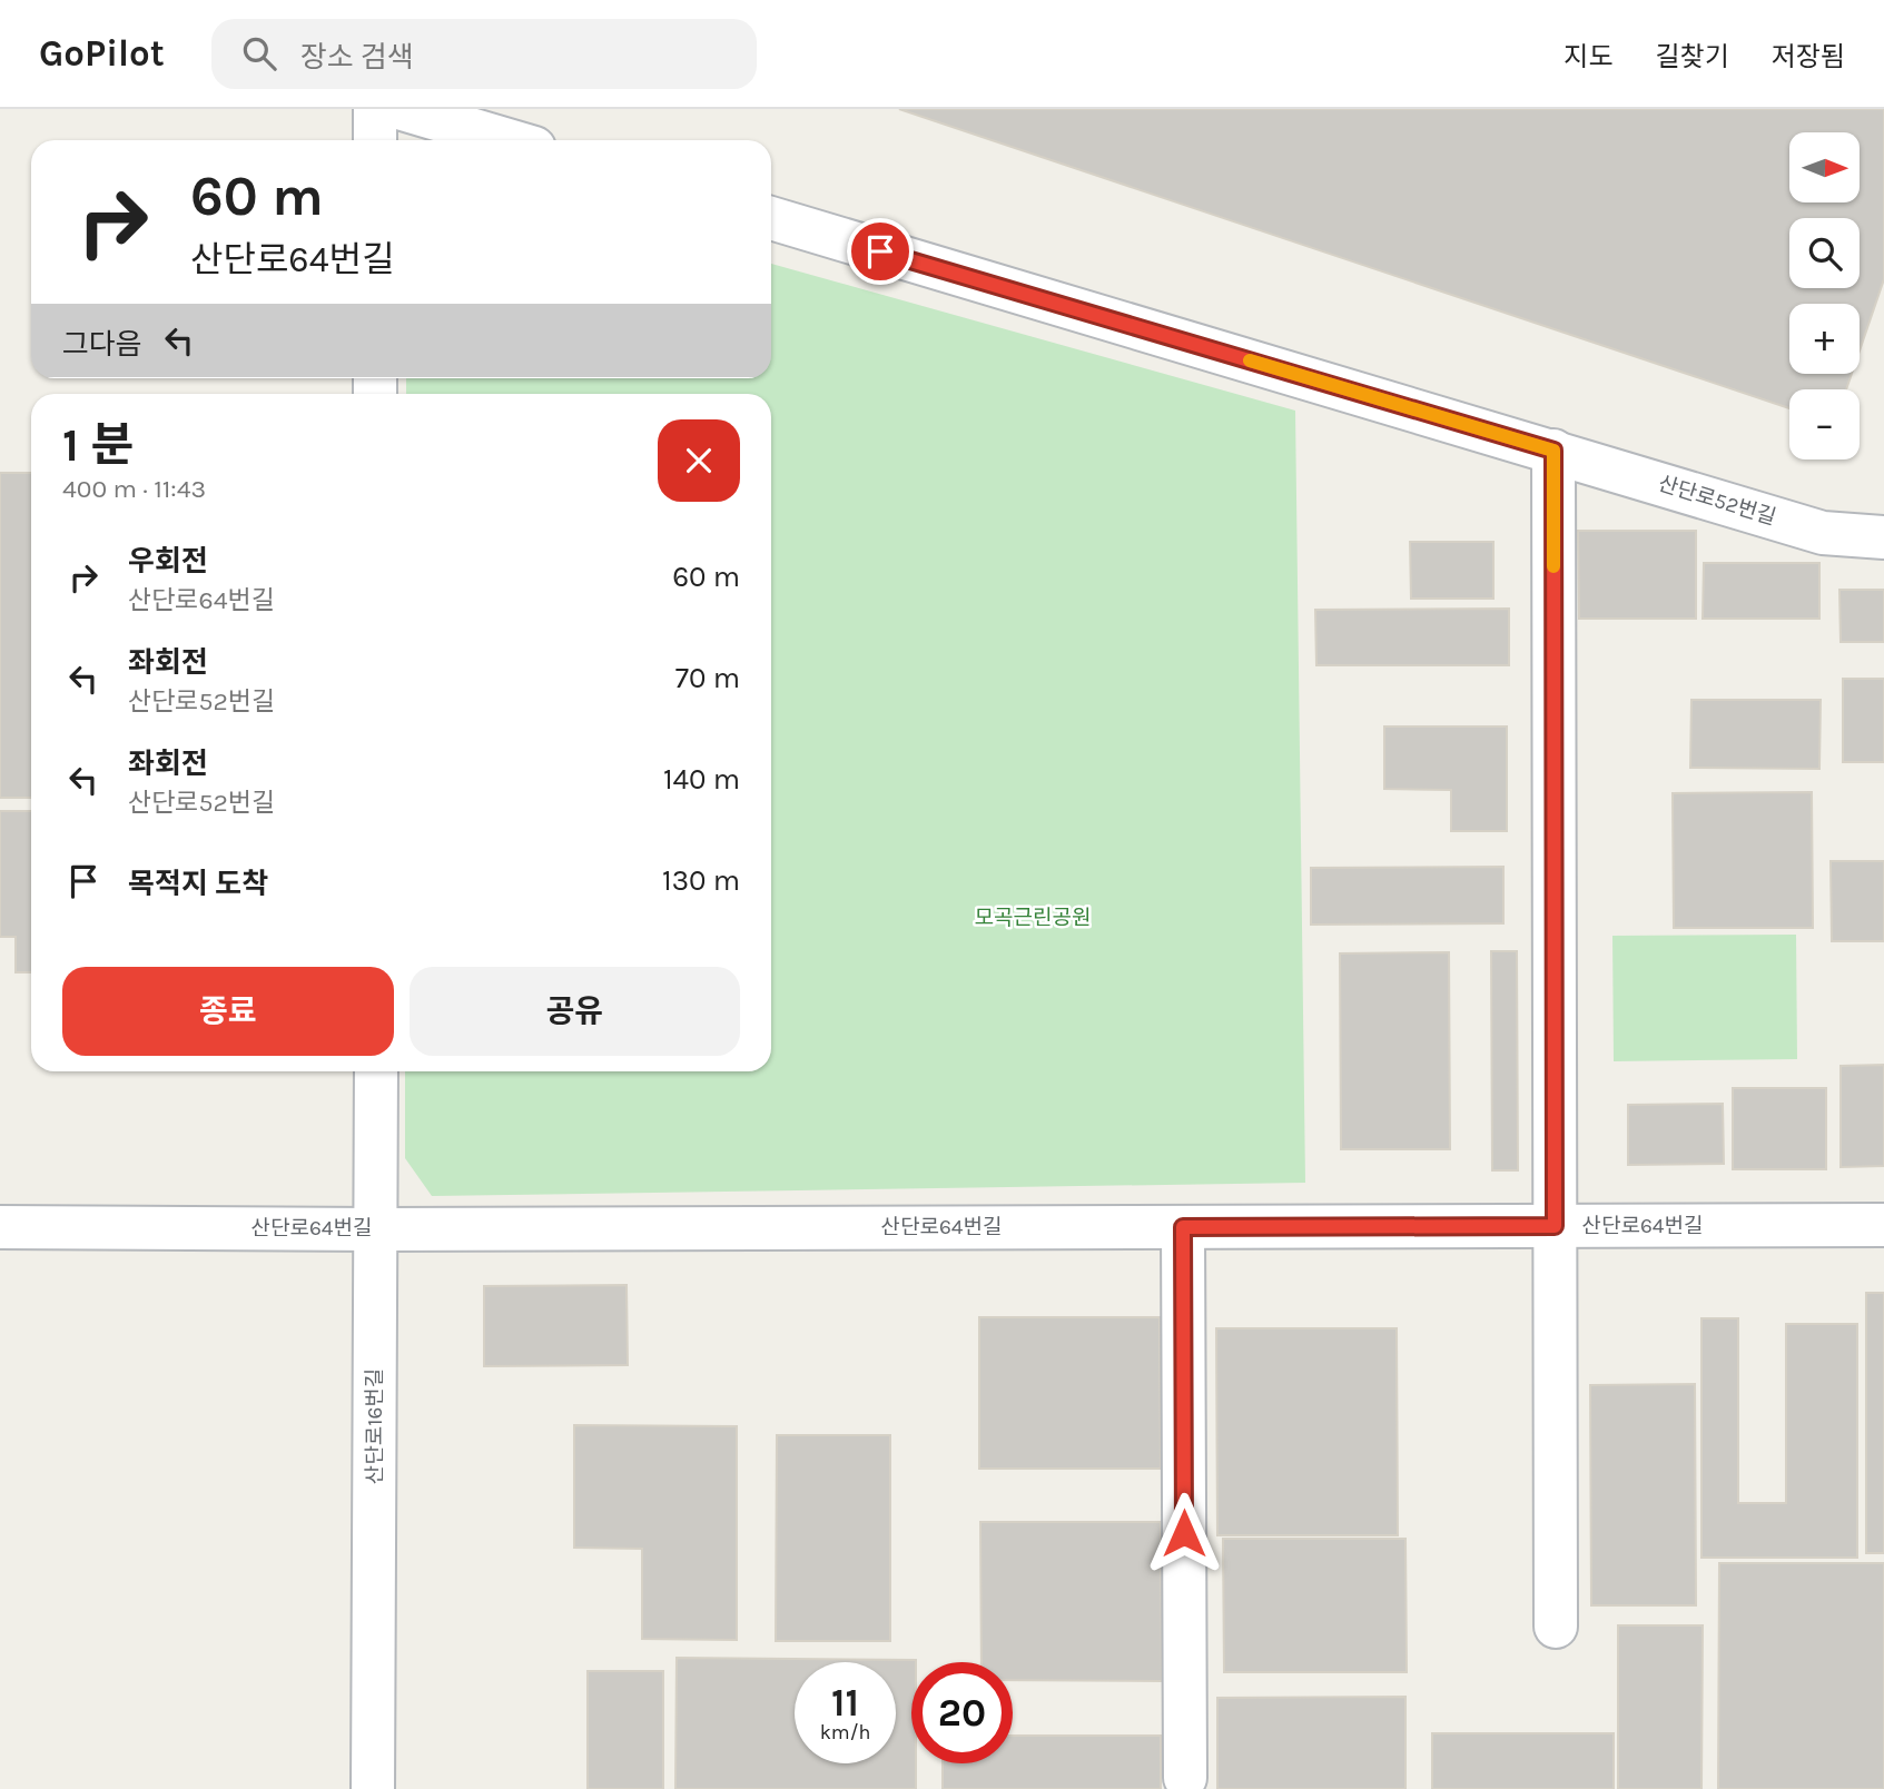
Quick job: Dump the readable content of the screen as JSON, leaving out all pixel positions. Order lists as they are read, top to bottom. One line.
{"streets":{"street":["산단로52번길","산단로64번길","산단로16번길"]},"crossings":[["산단로64번길","산단로16번길"]],"parks":["모곡근린공원"],"north":"right","page":{"header":"GoPilot","search":"장소 검색","nav":["지도","길찾기","저장됨"],"map_buttons":["+","−"],"turn":["60 m","산단로64번길"],"then":"그다음","heading":["1 분","400 m · 11:43"],"list":[{"name":"우회전","note":"산단로64번길","value":"60 m"},{"name":"좌회전","note":"산단로52번길","value":"70 m"},{"name":"좌회전","note":"산단로52번길","value":"140 m"},{"name":"목적지 도착","value":"130 m"}],"buttons":["종료","공유"],"speed":"11 km/h","limit":"20"}}
